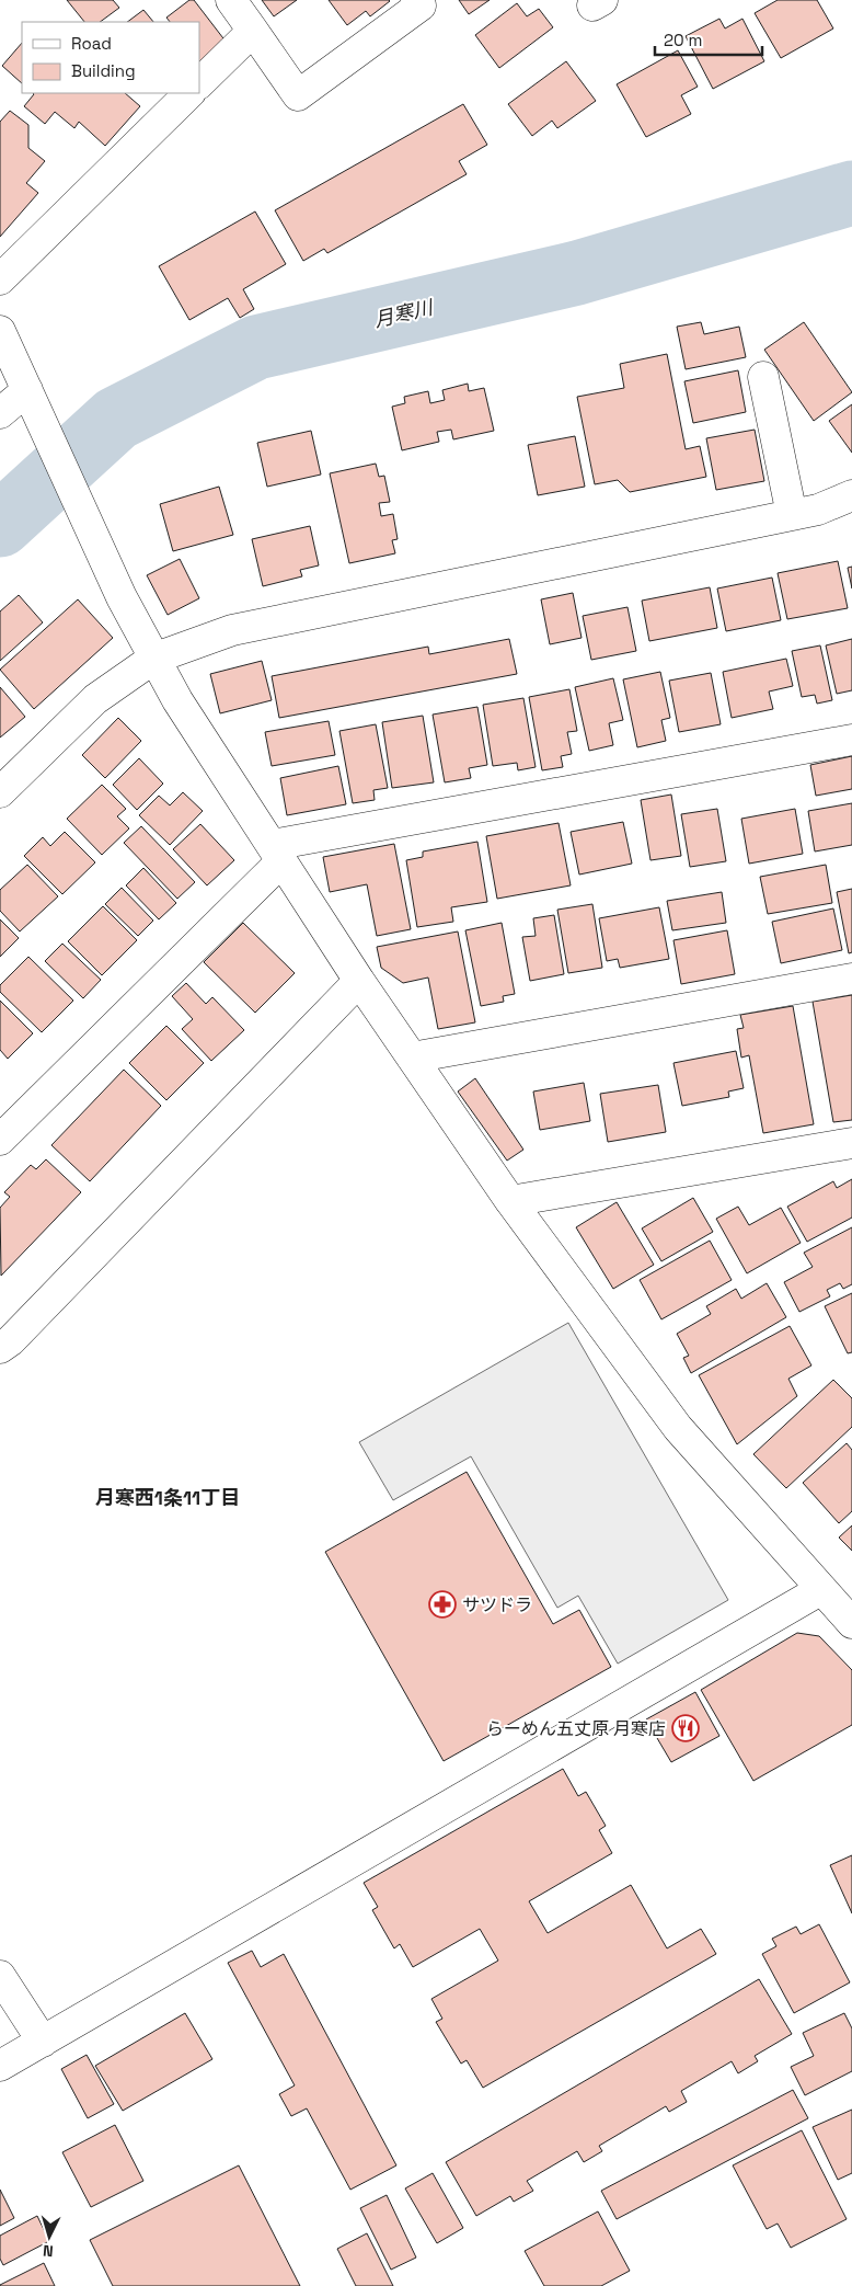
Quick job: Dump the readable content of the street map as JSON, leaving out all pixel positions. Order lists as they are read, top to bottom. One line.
{"districts":["月寒西1条11丁目"],"water":["月寒川"],"places":{"pharmacy":["サツドラ"],"restaurant":["らーめん五丈原 月寒店"]},"legend":["Road","Building"],"scale_bar":"20 m","north":"bottom"}
